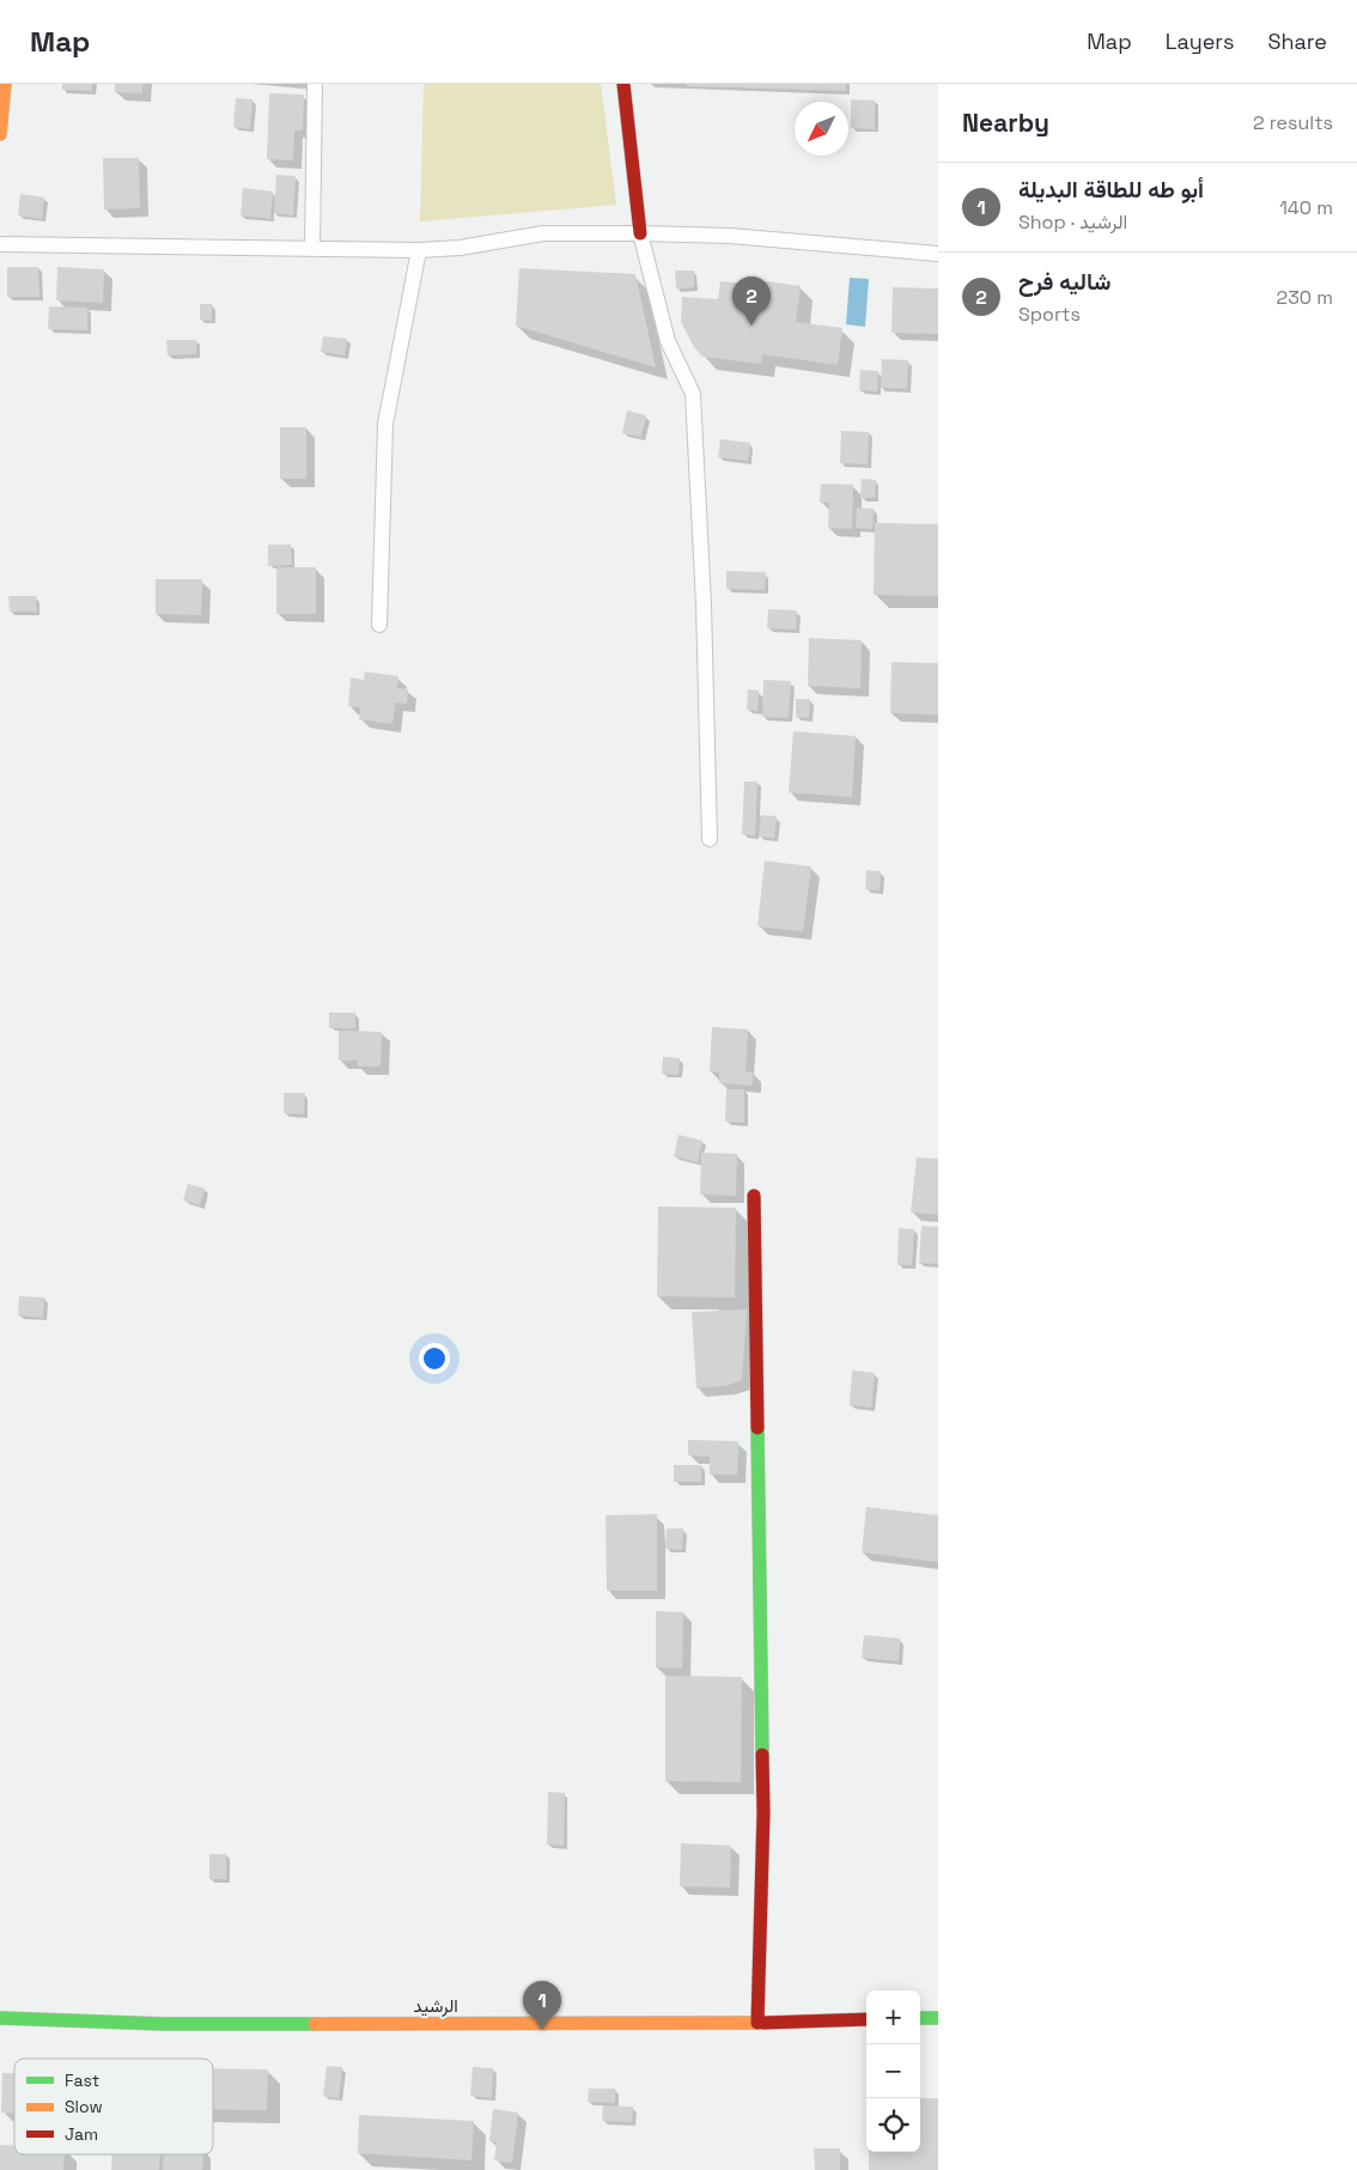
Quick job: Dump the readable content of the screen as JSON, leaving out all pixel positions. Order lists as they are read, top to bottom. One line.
{"streets":{"street":["الرشيد"]},"legend":["Fast","Slow","Jam"],"north":"bottom left","page":{"header":"Map","nav":["Map","Layers","Share"],"heading":["Nearby","2 results"],"list":[{"mark":"1","name":"أبو طه للطاقة البديلة","note":"Shop · الرشيد","value":"140 m"},{"mark":"2","name":"شاليه فرح","note":"Sports","value":"230 m"}],"pins":["2","1"],"map_buttons":["+","−"]}}
